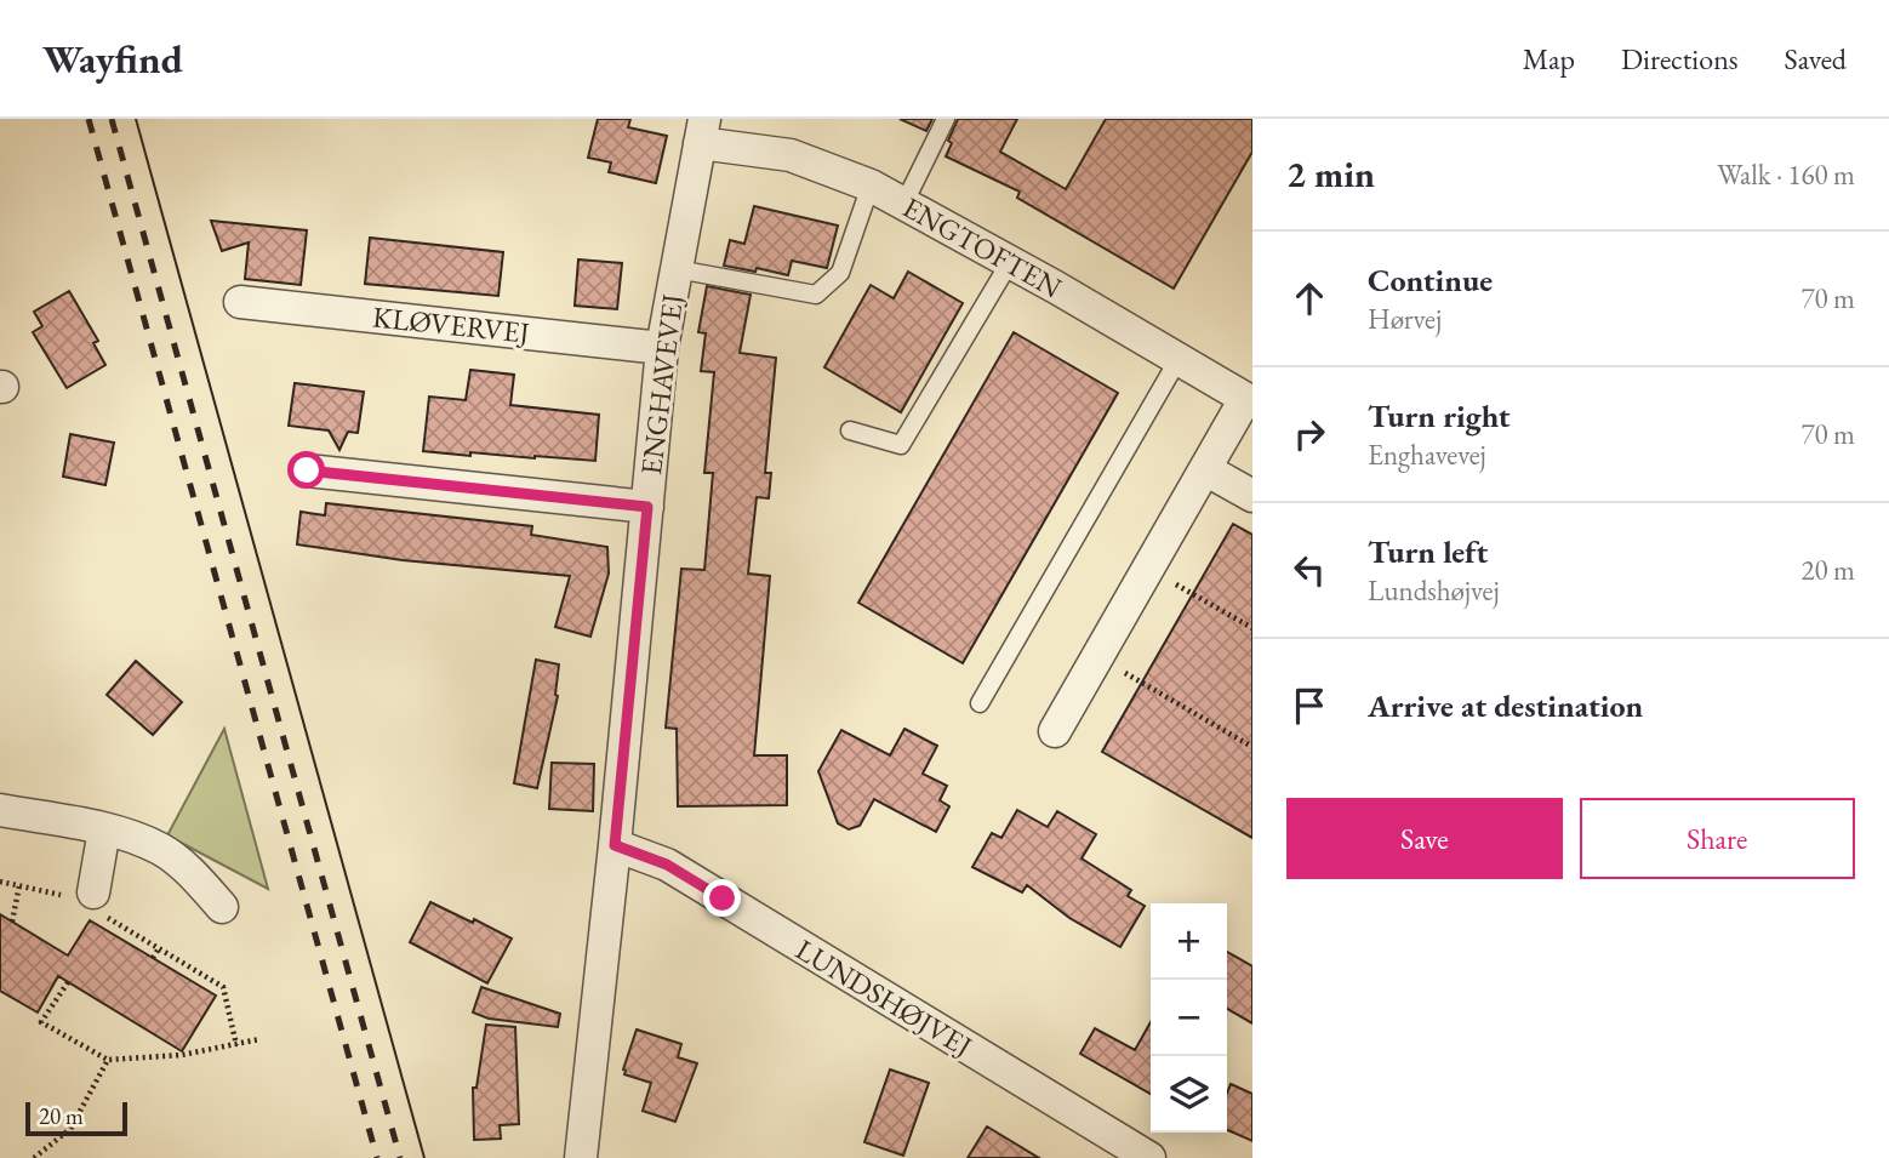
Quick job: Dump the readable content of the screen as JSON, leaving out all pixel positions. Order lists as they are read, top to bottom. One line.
{"streets":{"street":["ENGTOFTEN","KLØVERVEJ","ENGHAVEVEJ","LUNDSHØJVEJ"]},"crossings":[["ENGTOFTEN","ENGHAVEVEJ"],["KLØVERVEJ","ENGHAVEVEJ"],["ENGHAVEVEJ","LUNDSHØJVEJ"]],"scale_bar":"20 m","page":{"header":"Wayfind","nav":["Map","Directions","Saved"],"heading":["2 min","Walk · 160 m"],"list":[["Continue","Hørvej","70 m"],["Turn right","Enghavevej","70 m"],["Turn left","Lundshøjvej","20 m"],"Arrive at destination"],"buttons":["Save","Share"],"map_buttons":["+","−"],"scale":"20 m"}}
